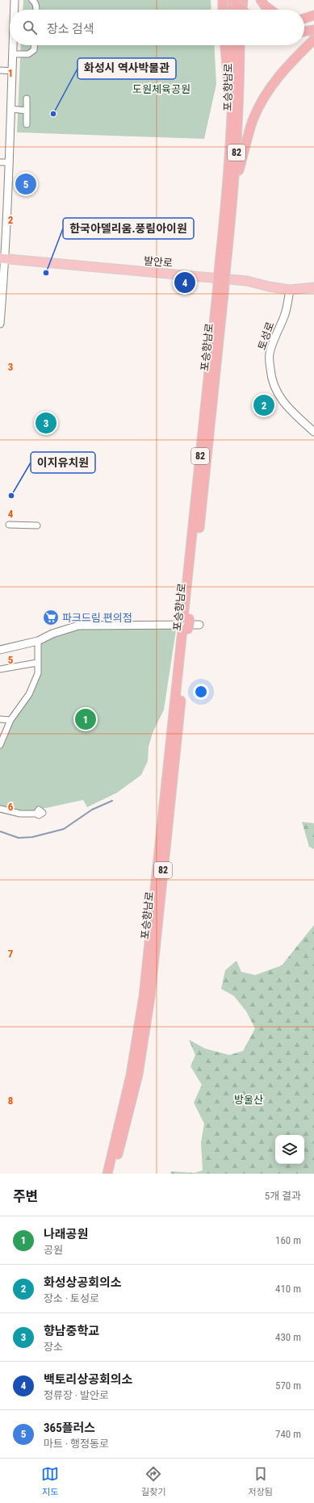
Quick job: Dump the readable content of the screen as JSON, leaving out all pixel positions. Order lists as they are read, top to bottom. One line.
{"streets":{"highway":["포승향남로","82"],"main road":["발안로"],"street":["토성로"]},"crossings":[["발안로","토성로"]],"parks":["도원체육공원","방울산"],"places":{"other":["화성시 역사박물관","한국아델리움.풍림아이원","이지유치원"],"supermarket":["파크드림 편의점"]},"page":{"search":"장소 검색","pins":["5","4","2","3","1"],"heading":["주변","5개 결과"],"list":[{"mark":"1","name":"나래공원","note":"공원","value":"160 m"},{"mark":"2","name":"화성상공회의소","note":"장소 · 토성로","value":"410 m"},{"mark":"3","name":"향남중학교","note":"장소","value":"430 m"},{"mark":"4","name":"백토리상공회의소","note":"정류장 · 발안로","value":"570 m"},{"mark":"5","name":"365플러스","note":"마트 · 행정동로","value":"740 m"}],"nav":["지도","길찾기","저장됨"]},"grid":{"rows":["1","2","3","4","5","6","7","8"]}}
